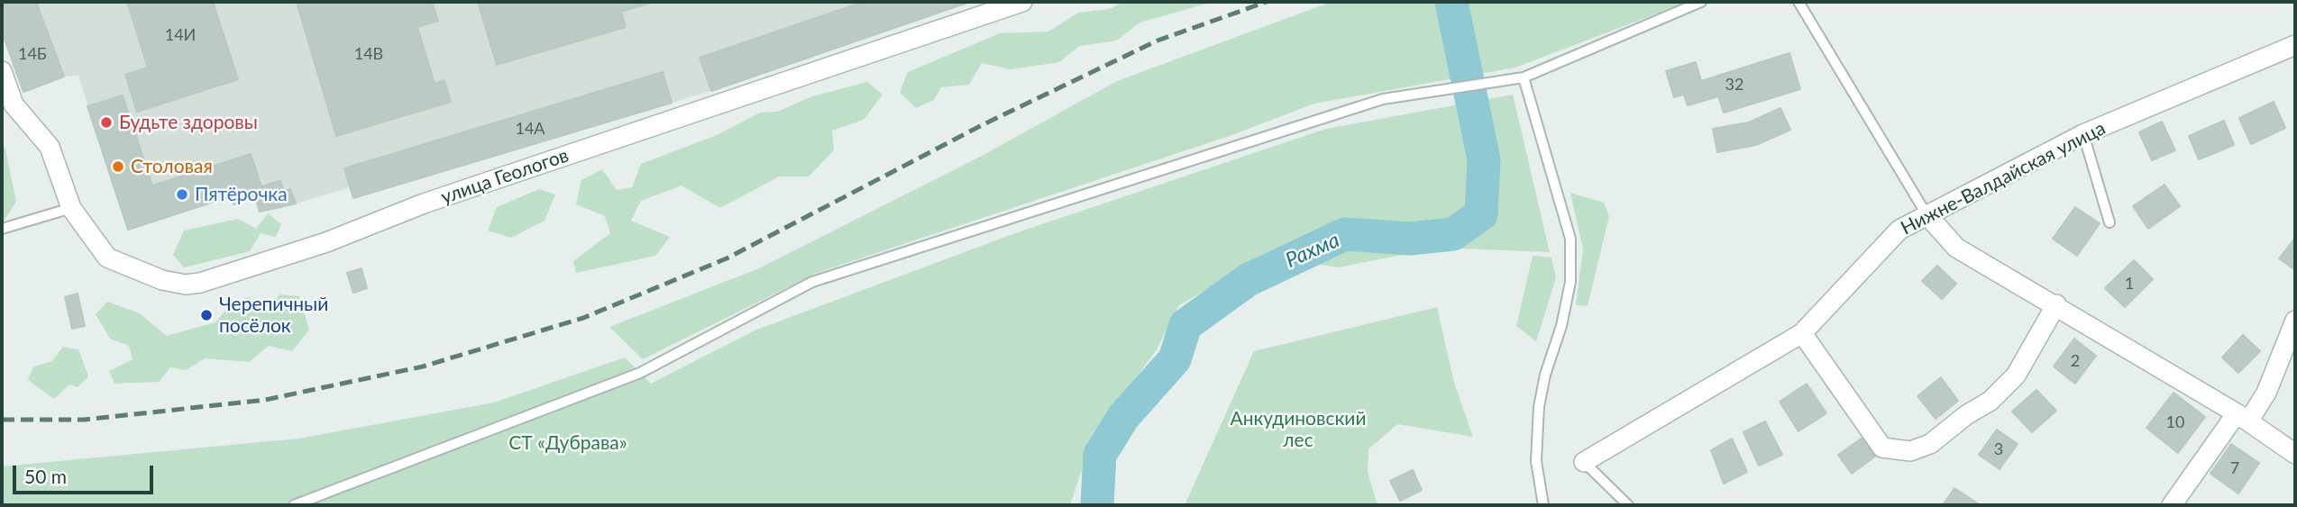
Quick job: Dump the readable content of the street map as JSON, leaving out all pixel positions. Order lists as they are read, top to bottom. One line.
{"streets":{"street":["улица Геологов","Нижне-Валдайская улица"]},"water":["Рахма"],"parks":["Анкудиновский лес","СТ «Дубрава»"],"places":["Будьте здоровы","Столовая","Пятёрочка","Черепичный посёлок"],"house_numbers":["14И","14Б","14В","32","14А","1","2","10","3","7"],"scale_bar":"50 m"}
